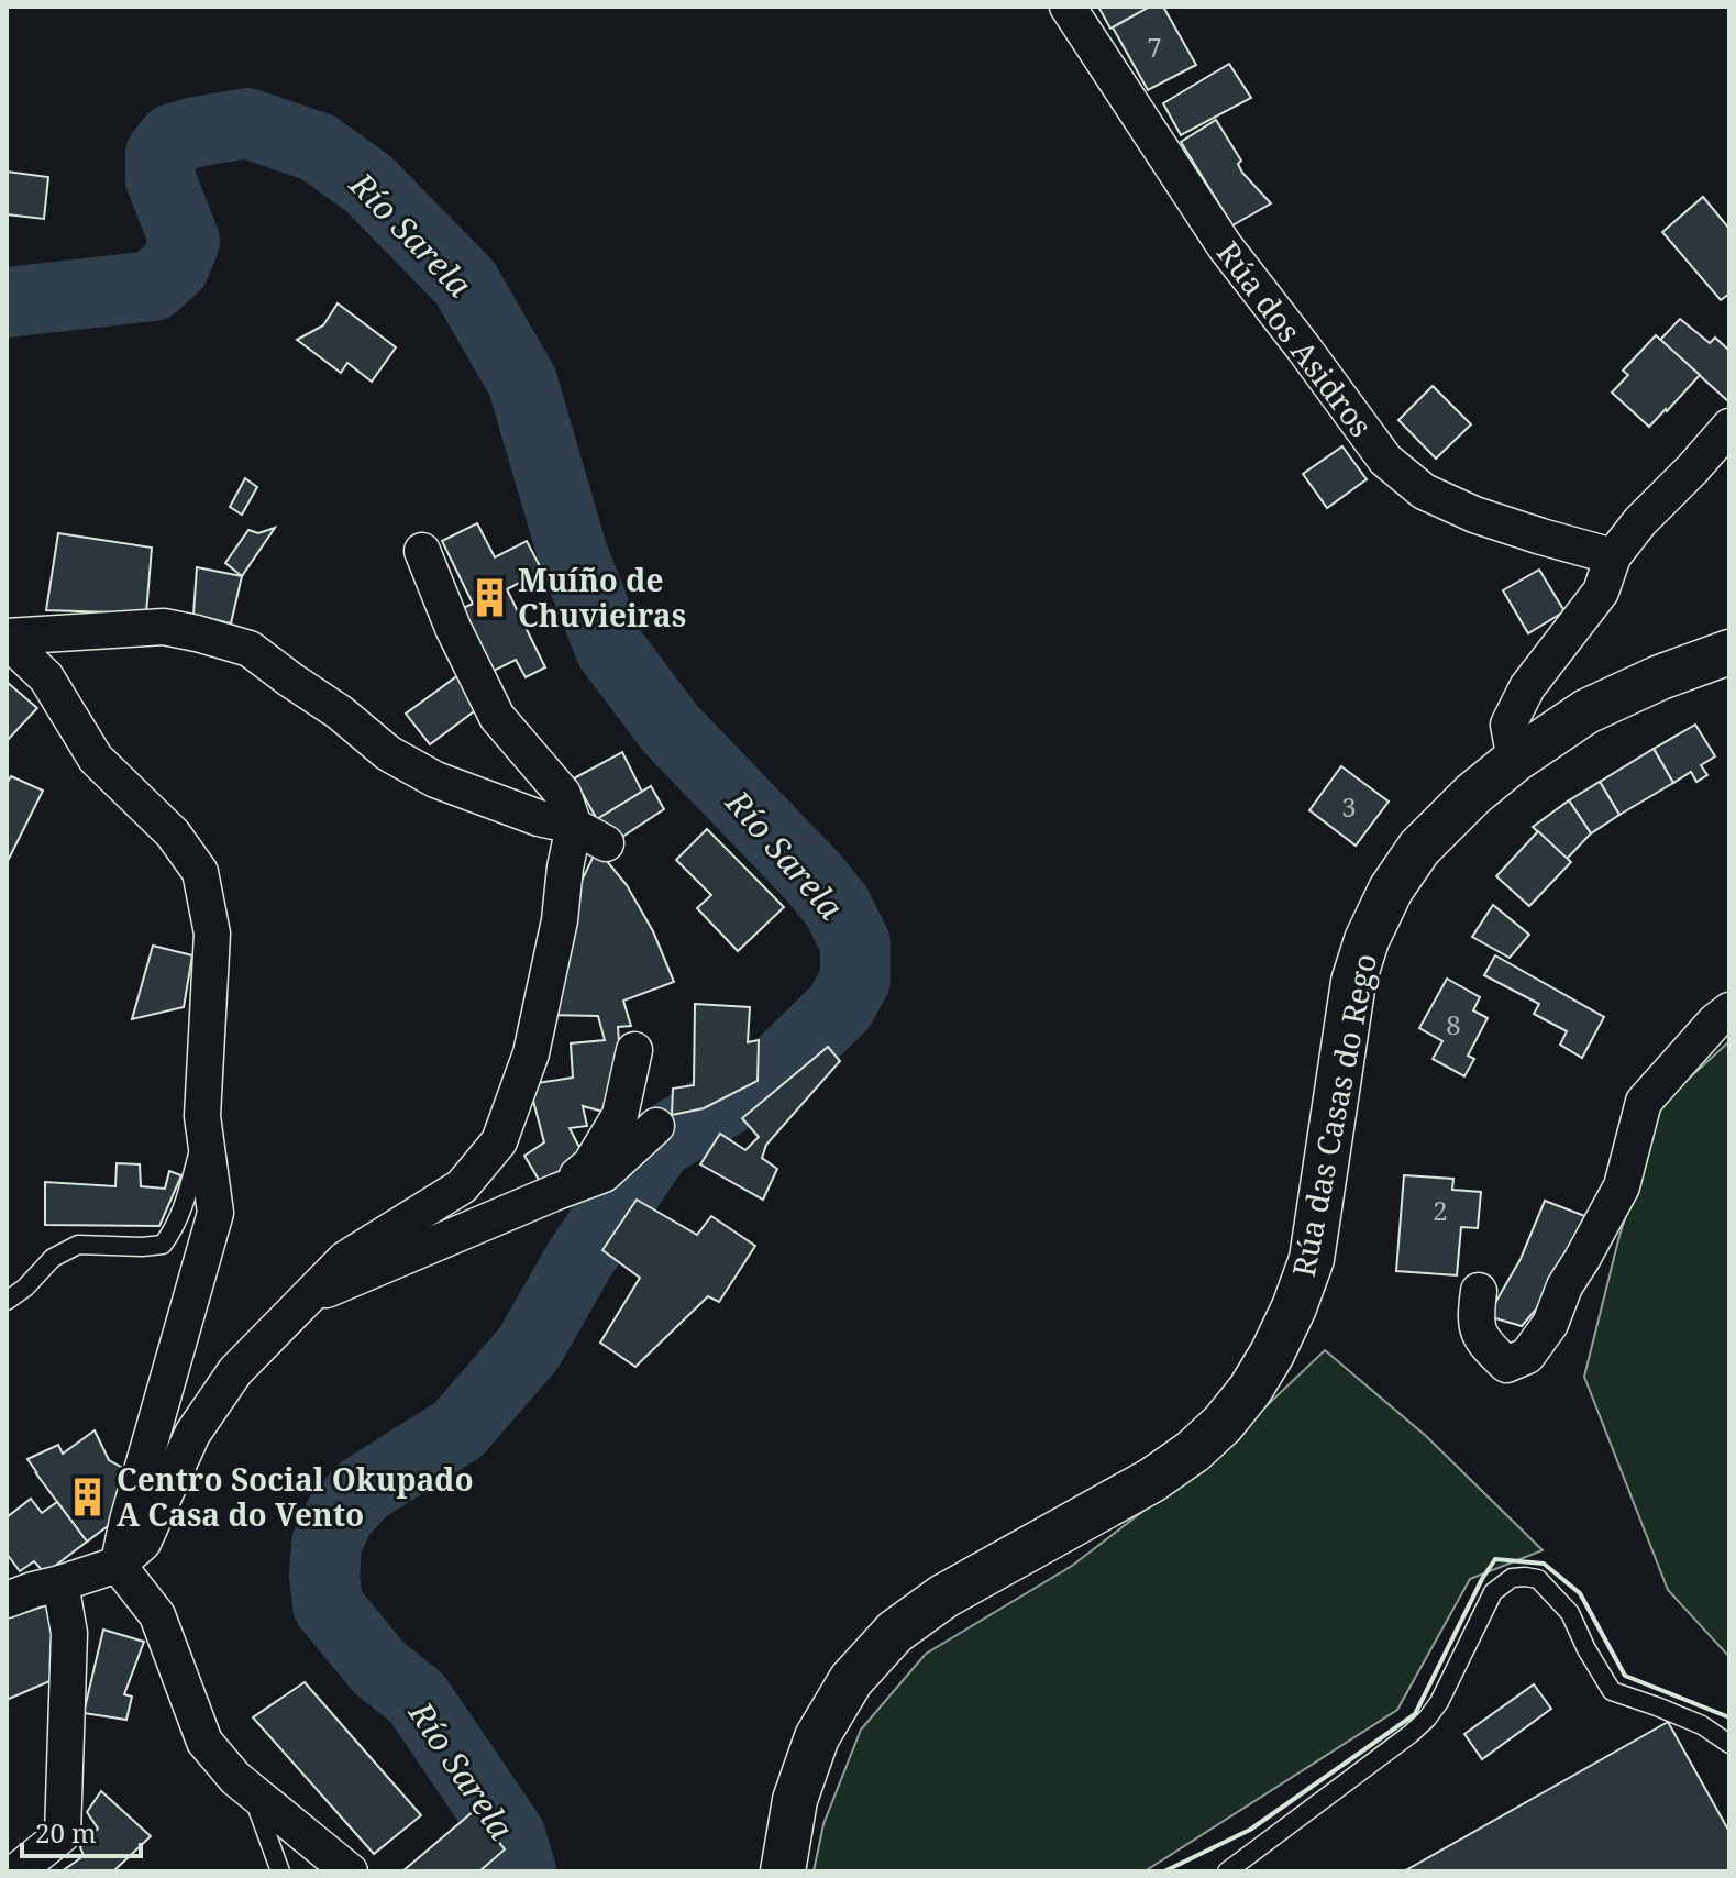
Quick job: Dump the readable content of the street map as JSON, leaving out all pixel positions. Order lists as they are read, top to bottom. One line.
{"streets":{"street":["Rúa dos Asidros","Rúa das Casas do Rego"]},"water":["Río Sarela"],"places":{"building":["Muíño de Chuvieiras","Centro Social Okupado A Casa do Vento"]},"house_numbers":["7","3","8","2"],"scale_bar":"20 m"}
